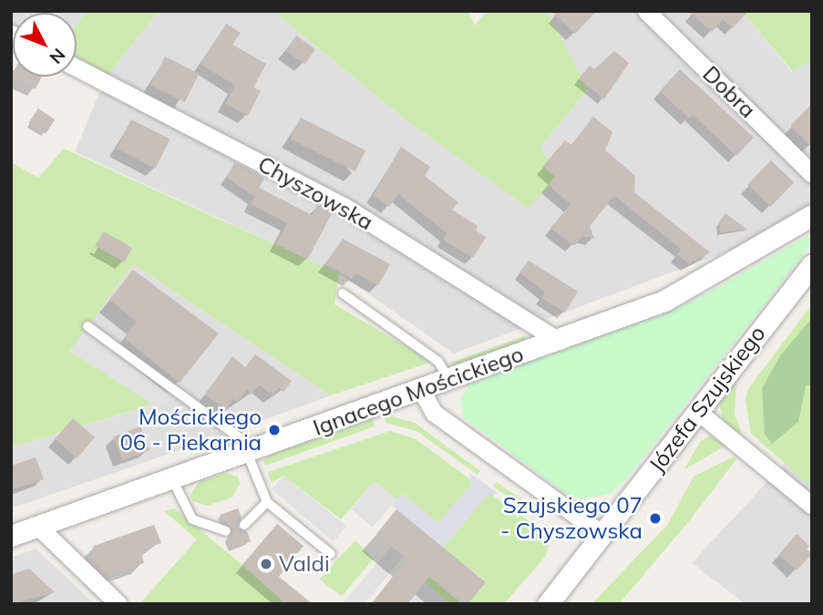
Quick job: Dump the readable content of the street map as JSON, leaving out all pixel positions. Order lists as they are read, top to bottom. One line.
{"streets":{"street":["Dobra","Chyszowska","Ignacego Mościckiego","Józefa Szujskiego"]},"crossings":[["Chyszowska","Ignacego Mościckiego"]],"places":["Mościckiego 06 - Piekarnia","Szujskiego 07 - Chyszowska","Valdi"],"north":"bottom right"}
